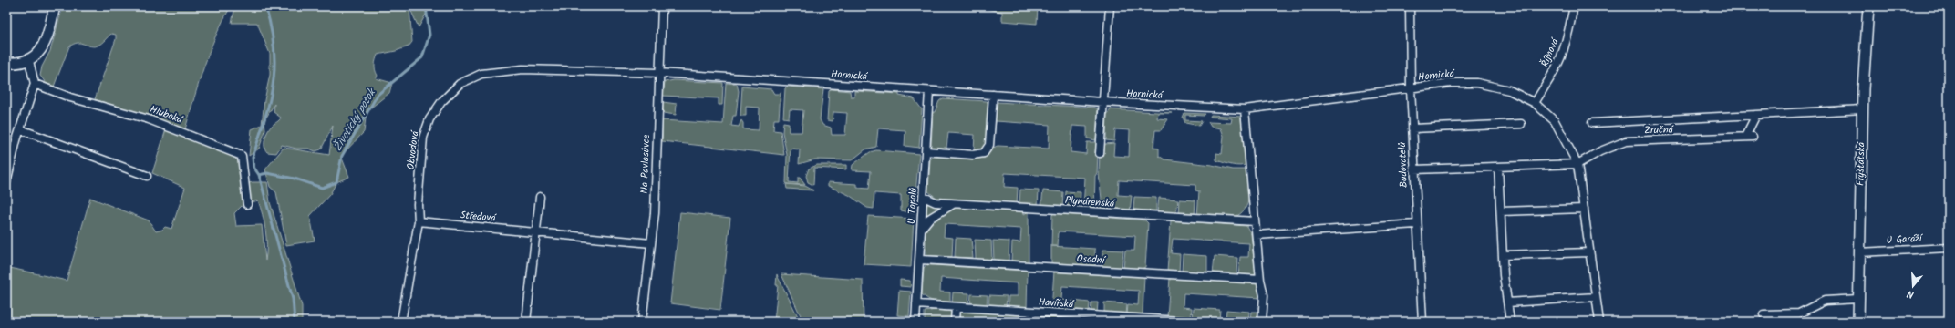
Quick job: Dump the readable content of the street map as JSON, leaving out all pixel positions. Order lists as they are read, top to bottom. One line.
{"streets":{"street":["Říjnová","Hornická","Hluboká","Zručná","Obvodová","Na Pavlasůvce","Fryštátská","Budovatelů","Plynárenská","U Topolů","Středová","U Garáží","Osadní","Havířská"]},"crossings":[["Říjnová","Hornická"],["Hornická","Zručná"],["Hornická","Obvodová"],["Hornická","Na Pavlasůvce"],["Hornická","Budovatelů"],["Hornická","U Topolů"],["Zručná","Fryštátská"],["Obvodová","Na Pavlasůvce"],["Obvodová","Středová"],["Na Pavlasůvce","Středová"],["Fryštátská","U Garáží"],["Plynárenská","U Topolů"],["U Topolů","Osadní"],["U Topolů","Havířská"]],"water":["Životický potok"],"north":"bottom"}
